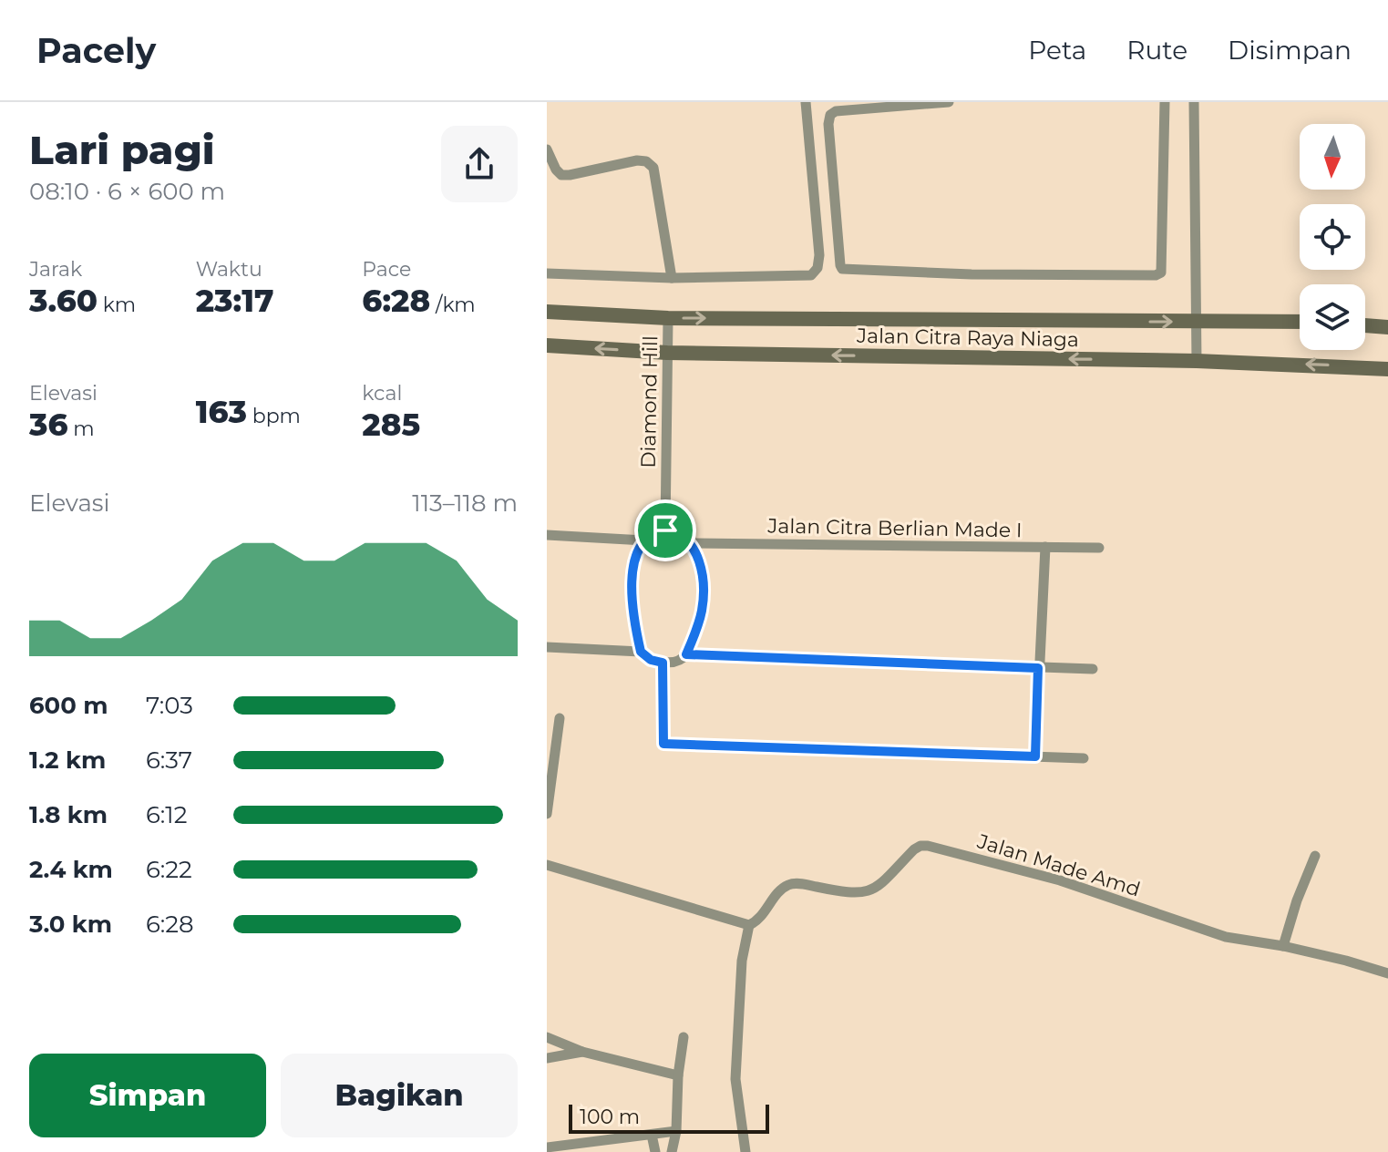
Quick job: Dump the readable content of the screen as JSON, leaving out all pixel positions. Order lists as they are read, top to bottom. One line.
{"streets":{"street":["Jalan Citra Raya Niaga","Diamond Hill","Jalan Citra Berlian Made I","Jalan Made Amd"]},"crossings":[["Jalan Citra Raya Niaga","Diamond Hill"]],"scale_bar":"100 m","north":"bottom","page":{"header":"Pacely","nav":["Peta","Rute","Disimpan"],"heading":["Lari pagi","08:10 · 6 × 600 m"],"stats":[["Jarak","3.60 km"],["Waktu","23:17"],["Pace","6:28 /km"],["Elevasi","36 m"],["163 bpm"],["kcal","285"]],"chart":["Elevasi","113–118 m"],"list":[{"name":"600 m","note":"7:03"},{"name":"1.2 km","note":"6:37"},{"name":"1.8 km","note":"6:12"},{"name":"2.4 km","note":"6:22"},{"name":"3.0 km","note":"6:28"}],"buttons":["Simpan","Bagikan"],"scale":"100 m"}}
